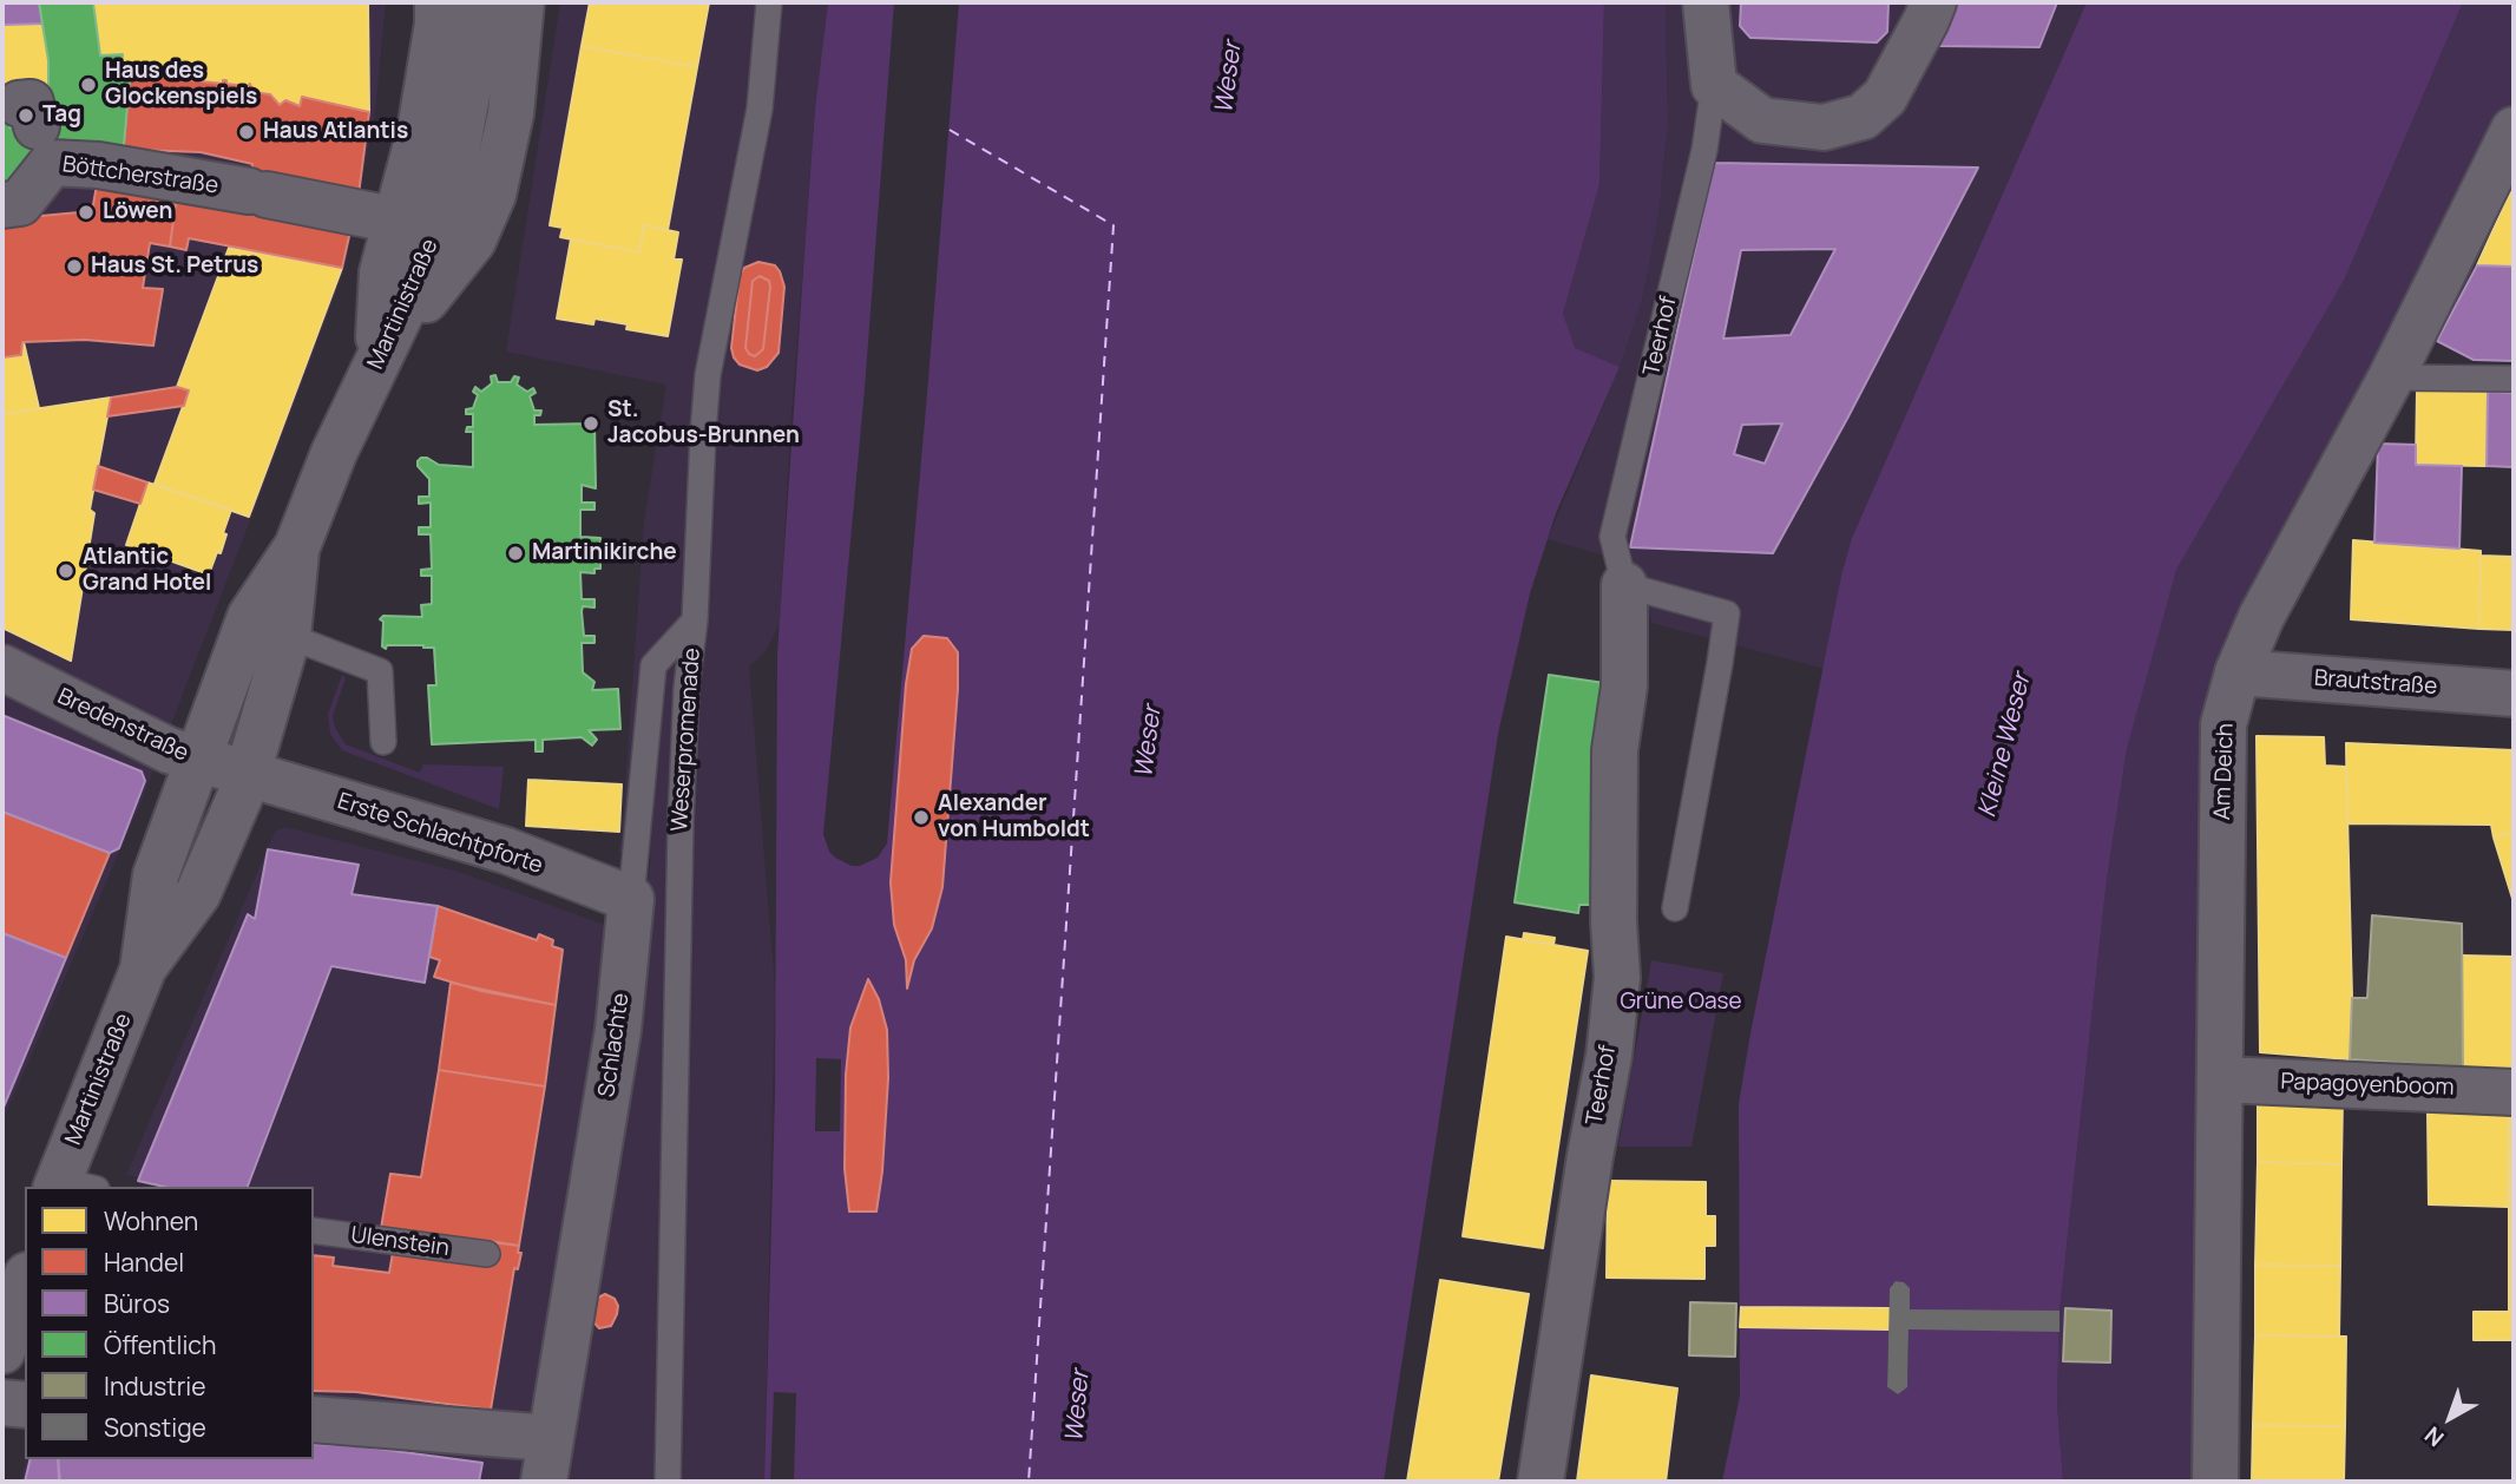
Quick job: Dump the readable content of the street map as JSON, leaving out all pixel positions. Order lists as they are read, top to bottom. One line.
{"streets":{"street":["Böttcherstraße","Martinistraße","Teerhof","Brautstraße","Bredenstraße","Am Deich","Erste Schlachtpforte","Schlachte","Papagoyenboom"],"lane":["Weserpromenade","Ulenstein"]},"crossings":[["Martinistraße","Bredenstraße"],["Martinistraße","Erste Schlachtpforte"],["Brautstraße","Am Deich"],["Bredenstraße","Erste Schlachtpforte"],["Weserpromenade","Schlachte"],["Am Deich","Papagoyenboom"],["Erste Schlachtpforte","Schlachte"]],"water":["Weser","Kleine Weser"],"parks":["Grüne Oase"],"places":["Haus des Glockenspiels","Tag","Haus Atlantis","Löwen","Haus St. Petrus","St. Jacobus-Brunnen","Martinikirche","Atlantic Grand Hotel","Alexander von Humboldt"],"legend":["Wohnen","Handel","Büros","Öffentlich","Industrie","Sonstige"],"north":"bottom left"}
